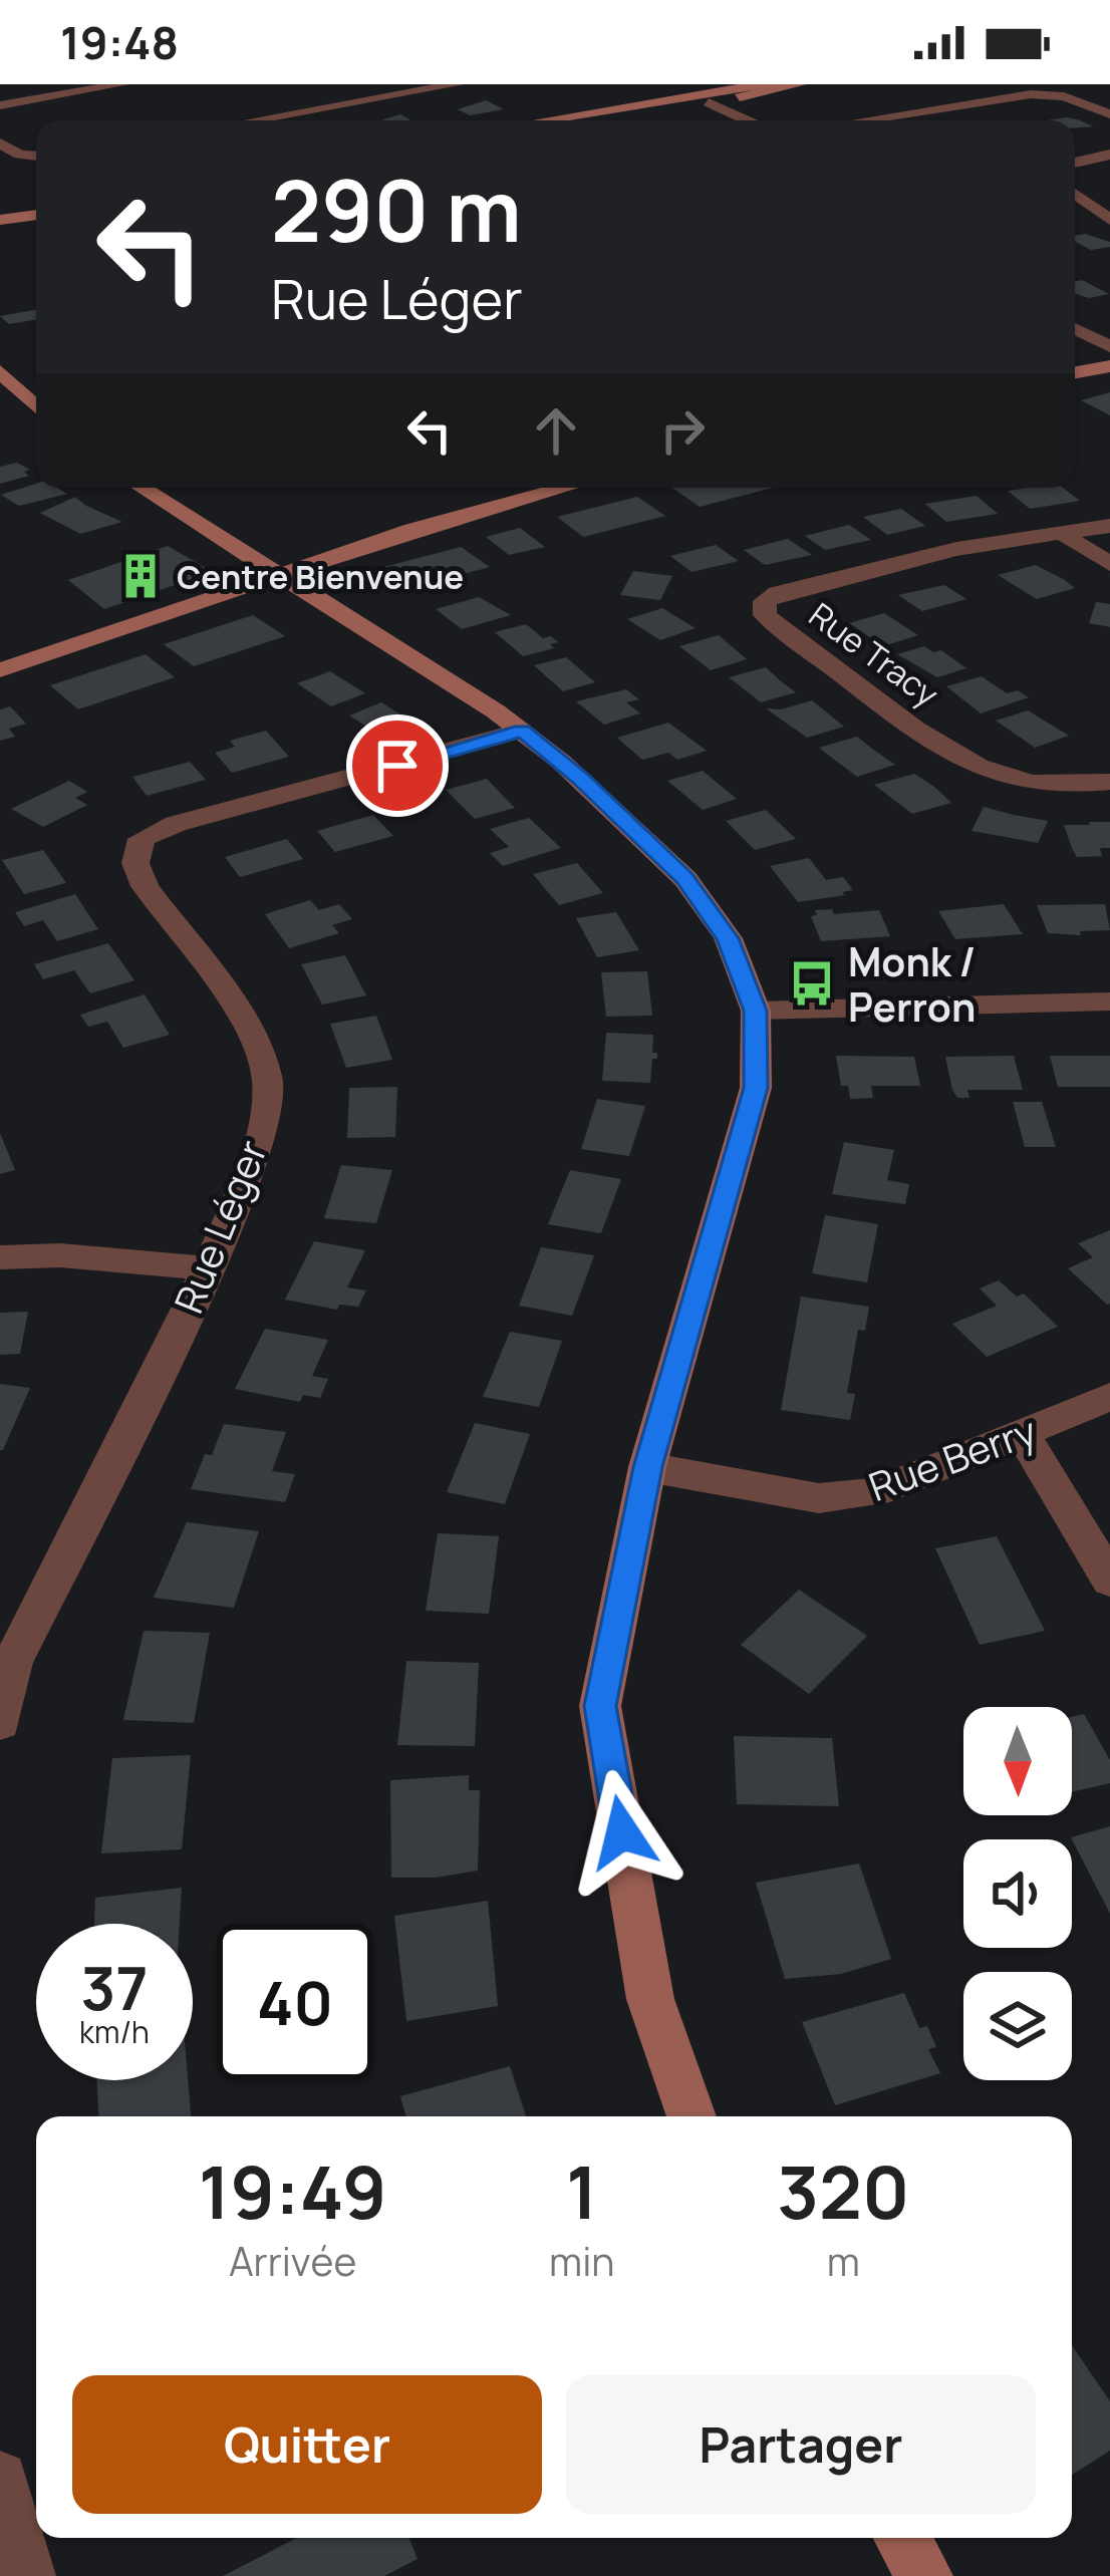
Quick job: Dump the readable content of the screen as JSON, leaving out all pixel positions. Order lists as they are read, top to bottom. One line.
{"streets":{"street":["Rue Tracy","Rue Léger","Rue Berry"]},"places":{"building":["Centre Bienvenue"],"bus stop":["Monk / Perron"]},"north":"bottom","page":{"status":"19:48","turn":["290 m","Rue Léger"],"speed":"37 km/h","limit":"40","eta":["19:49","Arrivée","1","min","320","m"],"buttons":["Quitter","Partager"]}}
